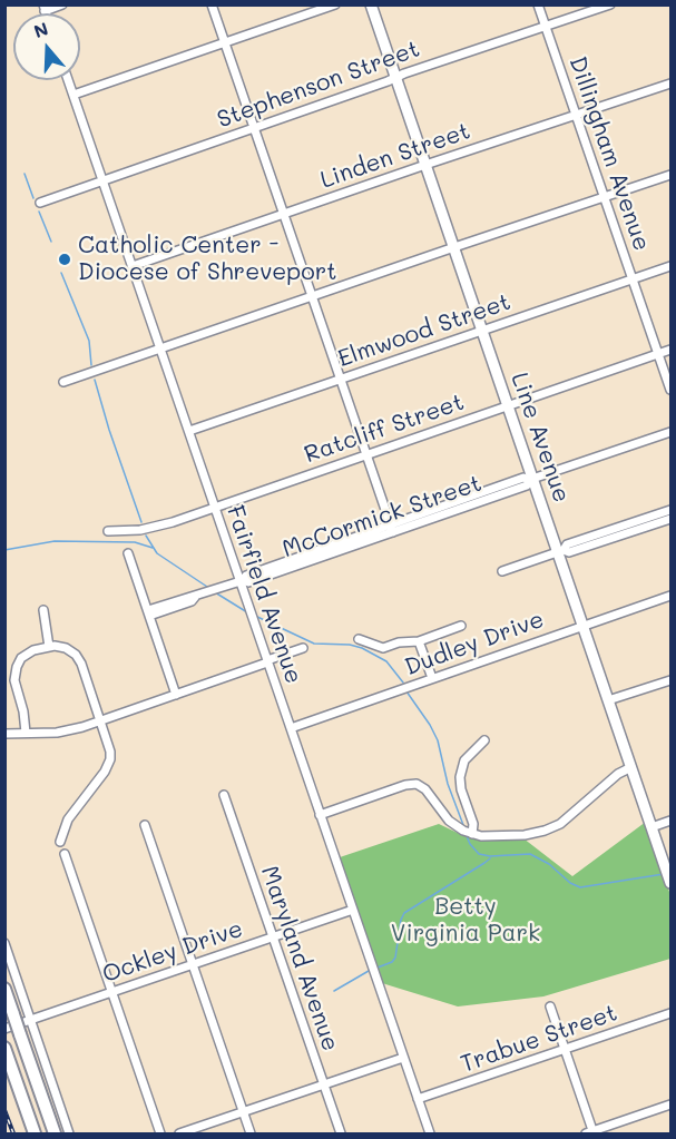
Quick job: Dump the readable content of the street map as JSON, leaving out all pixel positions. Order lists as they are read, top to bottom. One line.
{"streets":{"main road":["Line Avenue"],"street":["Stephenson Street","Dillingham Avenue","Linden Street","Elmwood Street","Ratcliff Street","McCormick Street","Fairfield Avenue","Dudley Drive","Ockley Drive","Maryland Avenue","Trabue Street"]},"crossings":[["Stephenson Street","Dillingham Avenue"],["Stephenson Street","Line Avenue"],["Stephenson Street","Fairfield Avenue"],["Dillingham Avenue","Linden Street"],["Dillingham Avenue","Elmwood Street"],["Dillingham Avenue","Ratcliff Street"],["Linden Street","Line Avenue"],["Linden Street","Fairfield Avenue"],["Elmwood Street","Line Avenue"],["Elmwood Street","Fairfield Avenue"],["Ratcliff Street","Line Avenue"],["Ratcliff Street","Fairfield Avenue"],["Line Avenue","McCormick Street"],["Line Avenue","Dudley Drive"],["McCormick Street","Fairfield Avenue"],["Fairfield Avenue","Dudley Drive"],["Fairfield Avenue","Ockley Drive"],["Fairfield Avenue","Trabue Street"],["Ockley Drive","Maryland Avenue"]],"parks":["Betty Virginia Park"],"places":["Catholic Center - Diocese of Shreveport"],"north":"top"}
